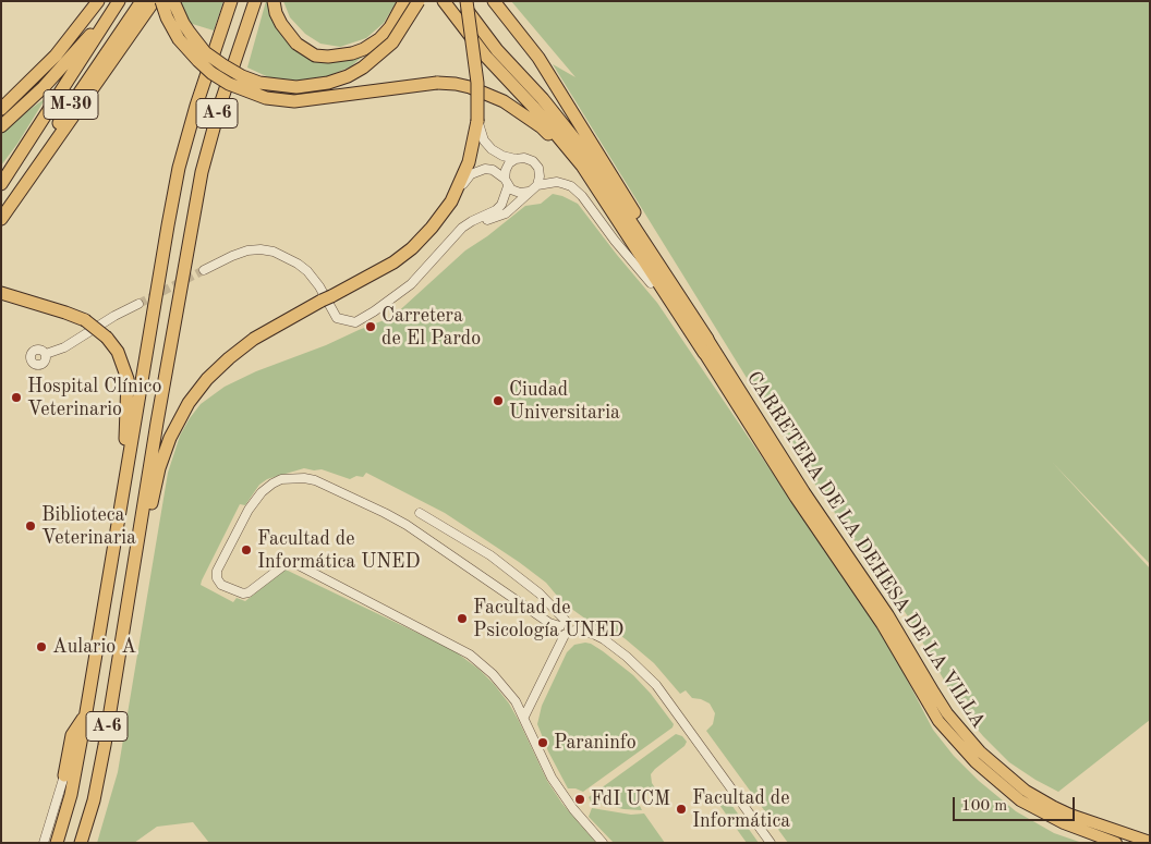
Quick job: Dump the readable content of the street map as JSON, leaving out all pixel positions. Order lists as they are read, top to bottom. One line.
{"streets":{"highway":["M-30","A-6"],"main road":["CARRETERA DE LA DEHESA DE LA VILLA"]},"places":["Carretera de El Pardo","Hospital Clínico Veterinario","Ciudad Universitaria","Biblioteca Veterinaria","Facultad de Informática UNED","Facultad de Psicología UNED","Aulario A","Paraninfo","FdI UCM","Facultad de Informática"],"scale_bar":"100 m"}
